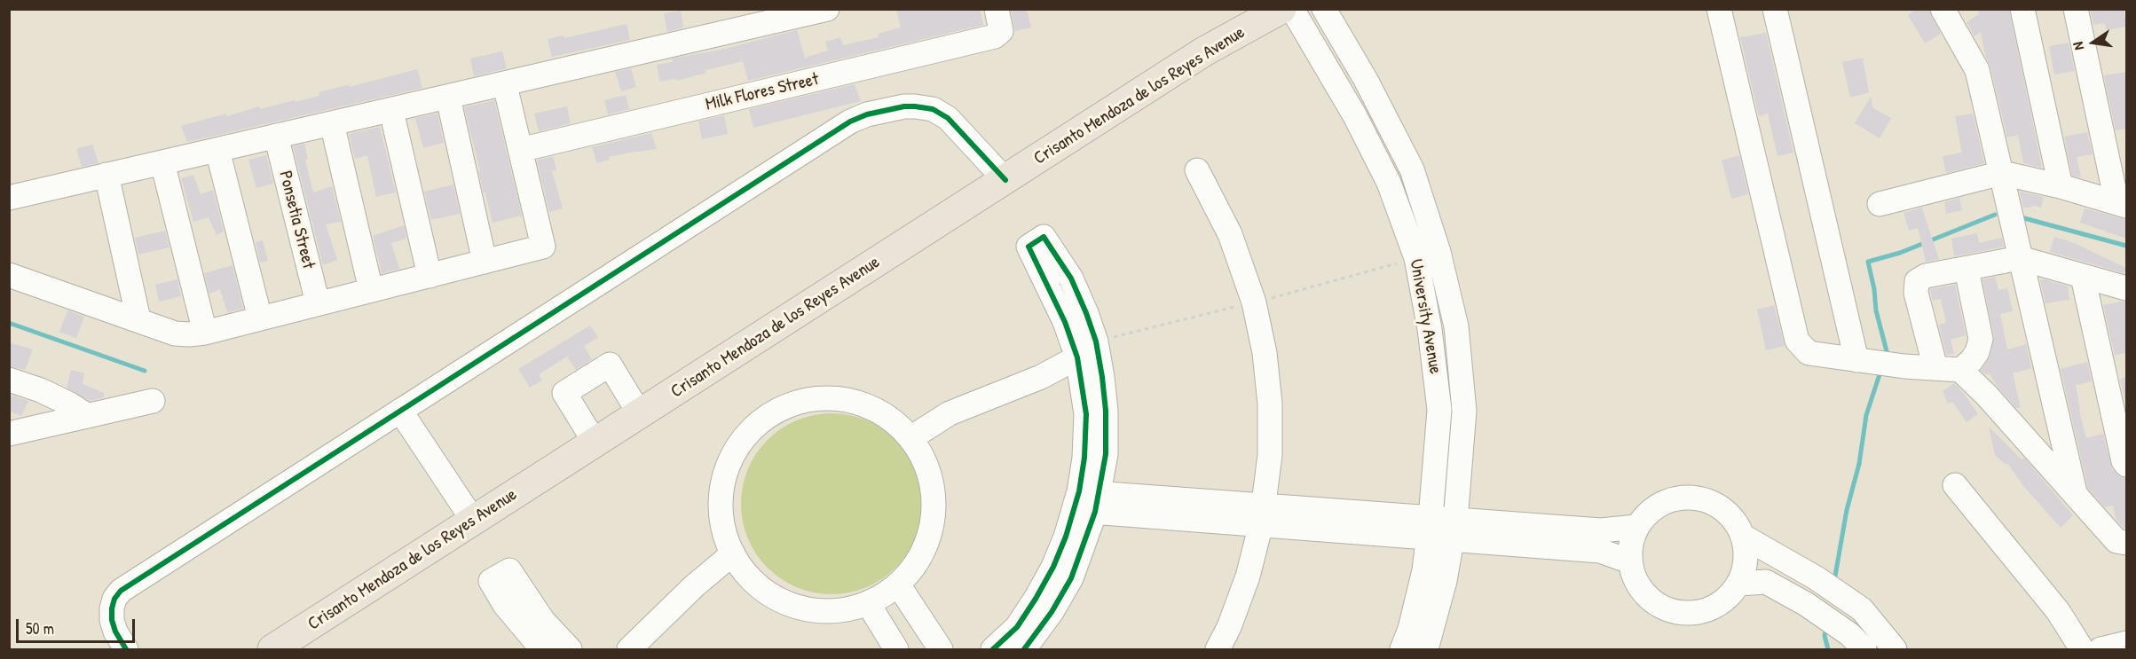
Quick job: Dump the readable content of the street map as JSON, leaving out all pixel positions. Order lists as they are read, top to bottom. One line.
{"streets":{"main road":["Crisanto Mendoza de los Reyes Avenue"],"street":["Milk Flores Street","Ponsetia Street","University Avenue"]},"scale_bar":"50 m","north":"left"}
